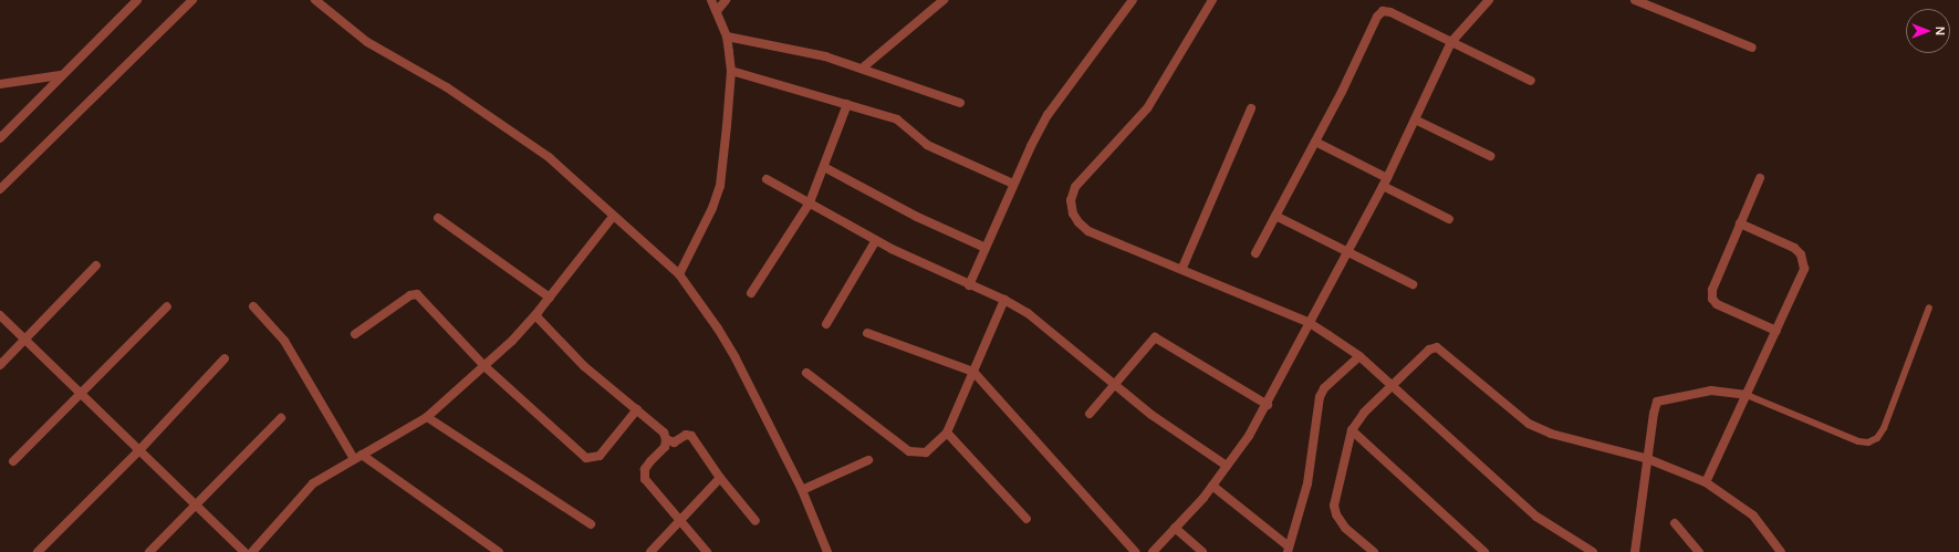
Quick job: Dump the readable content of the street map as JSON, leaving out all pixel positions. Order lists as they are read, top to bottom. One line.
{"north":"right"}
